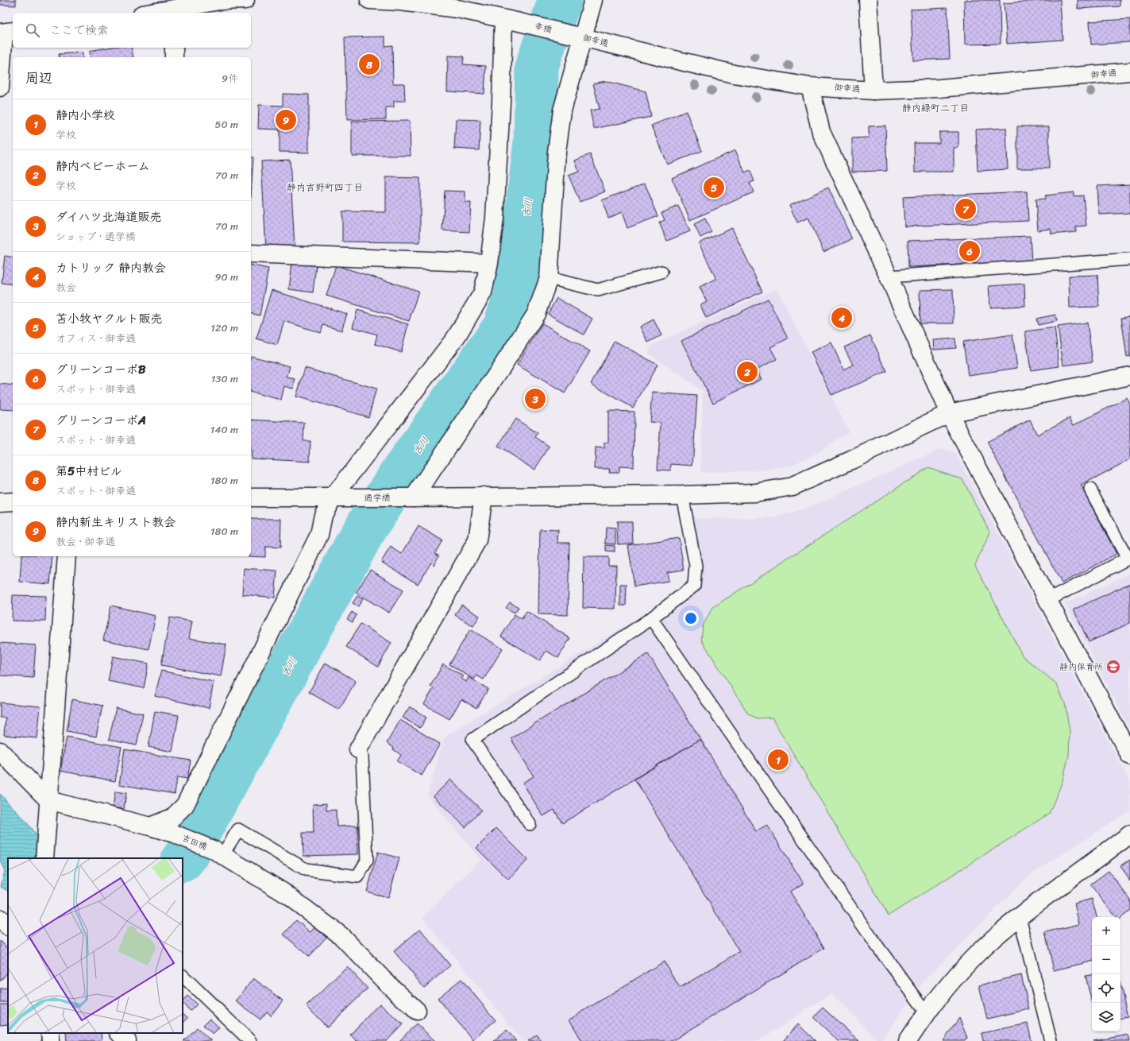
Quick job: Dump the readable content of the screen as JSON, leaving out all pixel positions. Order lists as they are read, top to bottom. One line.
{"streets":{"street":["幸橋","御幸通","通学橋","吉田橋"]},"crossings":[["幸橋","御幸通"]],"districts":["静内緑町二丁目","静内吉野町四丁目"],"water":["古川"],"places":{"school or university":["静内保育所"]},"page":{"search":"ここで検索","pins":["8","9","5","7","6","4","2","3","1"],"heading":["周辺","9件"],"list":[{"mark":"1","name":"静内小学校","note":"学校","value":"50 m"},{"mark":"2","name":"静内ベビーホーム","note":"学校","value":"70 m"},{"mark":"3","name":"ダイハツ北海道販売","note":"ショップ · 通学橋","value":"70 m"},{"mark":"4","name":"カトリック 静内教会","note":"教会","value":"90 m"},{"mark":"5","name":"苫小牧ヤクルト販売","note":"オフィス · 御幸通","value":"120 m"},{"mark":"6","name":"グリーンコーポB","note":"スポット · 御幸通","value":"130 m"},{"mark":"7","name":"グリーンコーポA","note":"スポット · 御幸通","value":"140 m"},{"mark":"8","name":"第5中村ビル","note":"スポット · 御幸通","value":"180 m"},{"mark":"9","name":"静内新生キリスト教会","note":"教会 · 御幸通","value":"180 m"}],"map_buttons":["+","−"]}}
